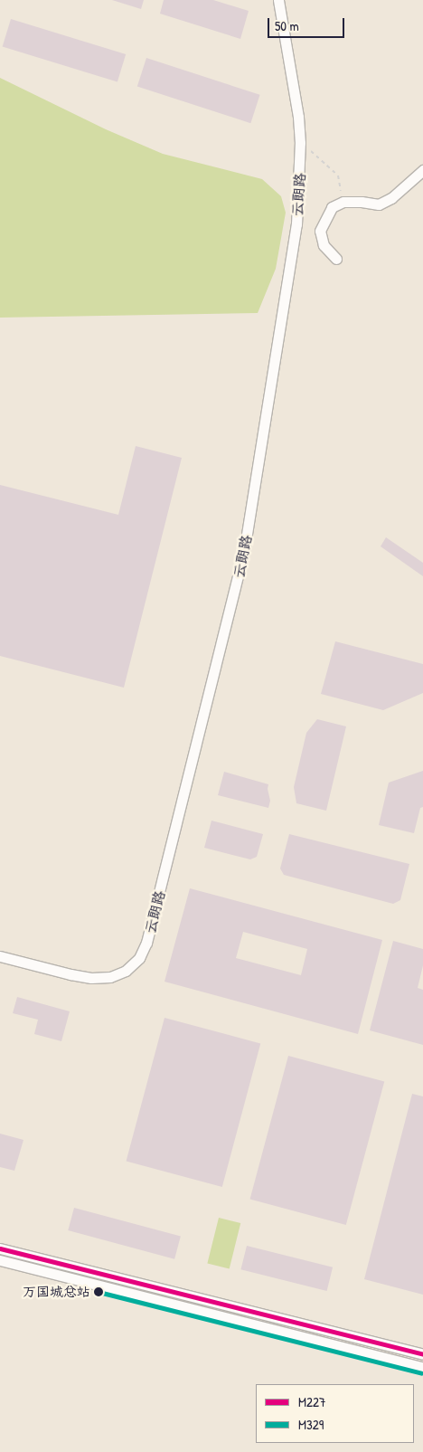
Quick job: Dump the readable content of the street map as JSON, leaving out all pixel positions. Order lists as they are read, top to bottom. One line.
{"streets":{"street":["云朗路"]},"places":["万国城总站"],"lines":["transit line M227","transit line M329"],"legend":["M227","M329"],"scale_bar":"50 m"}
